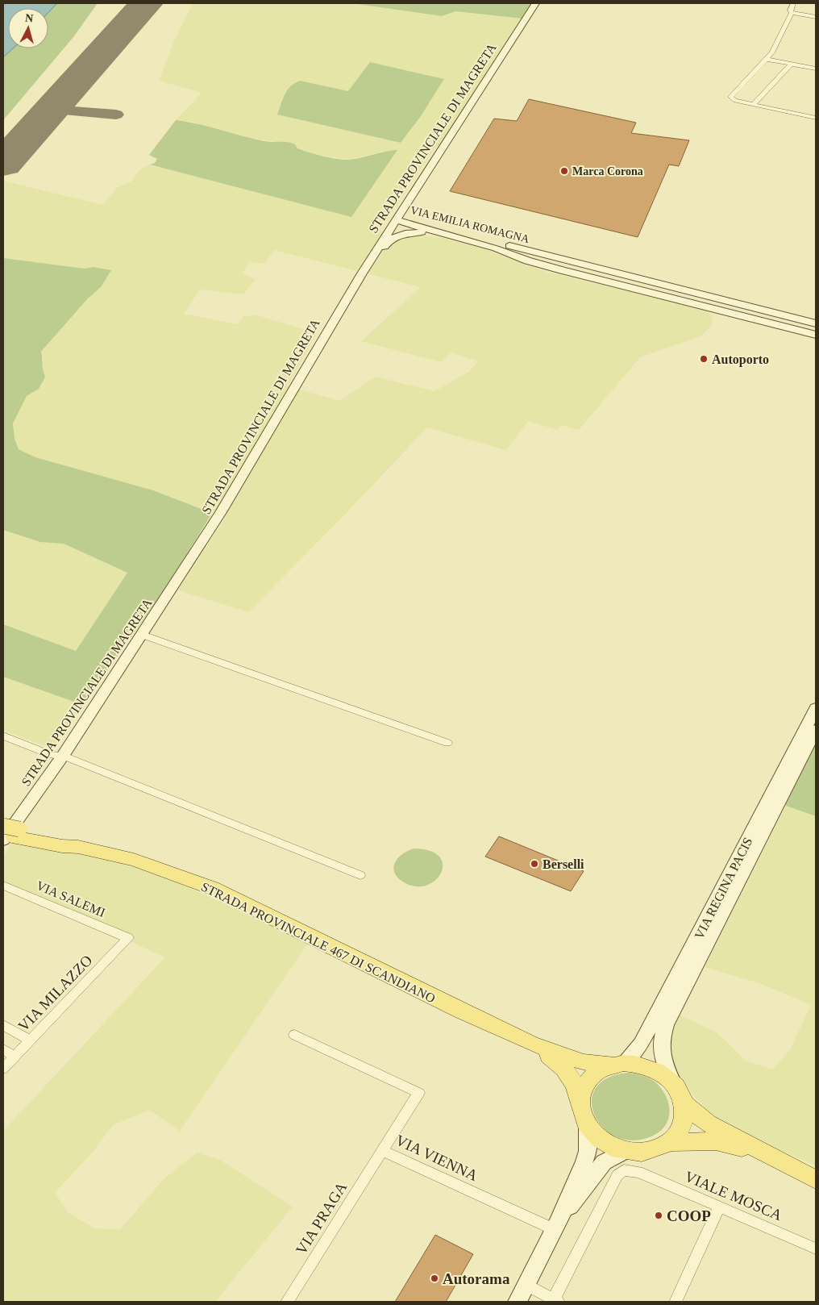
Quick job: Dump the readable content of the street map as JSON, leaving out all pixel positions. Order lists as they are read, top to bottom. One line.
{"streets":{"main road":["STRADA PROVINCIALE 467 DI SCANDIANO"],"street":["STRADA PROVINCIALE DI MAGRETA","VIA EMILIA ROMAGNA","VIA REGINA PACIS","VIA SALEMI","VIA MILAZZO","VIA VIENNA","VIALE MOSCA","VIA PRAGA"]},"crossings":[["STRADA PROVINCIALE DI MAGRETA","VIA EMILIA ROMAGNA"],["STRADA PROVINCIALE DI MAGRETA","STRADA PROVINCIALE 467 DI SCANDIANO"],["VIA REGINA PACIS","STRADA PROVINCIALE 467 DI SCANDIANO"],["VIA SALEMI","VIA MILAZZO"],["VIA VIENNA","VIA PRAGA"]],"places":["Marca Corona","Autoporto","Berselli","COOP","Autorama"],"north":"top"}
